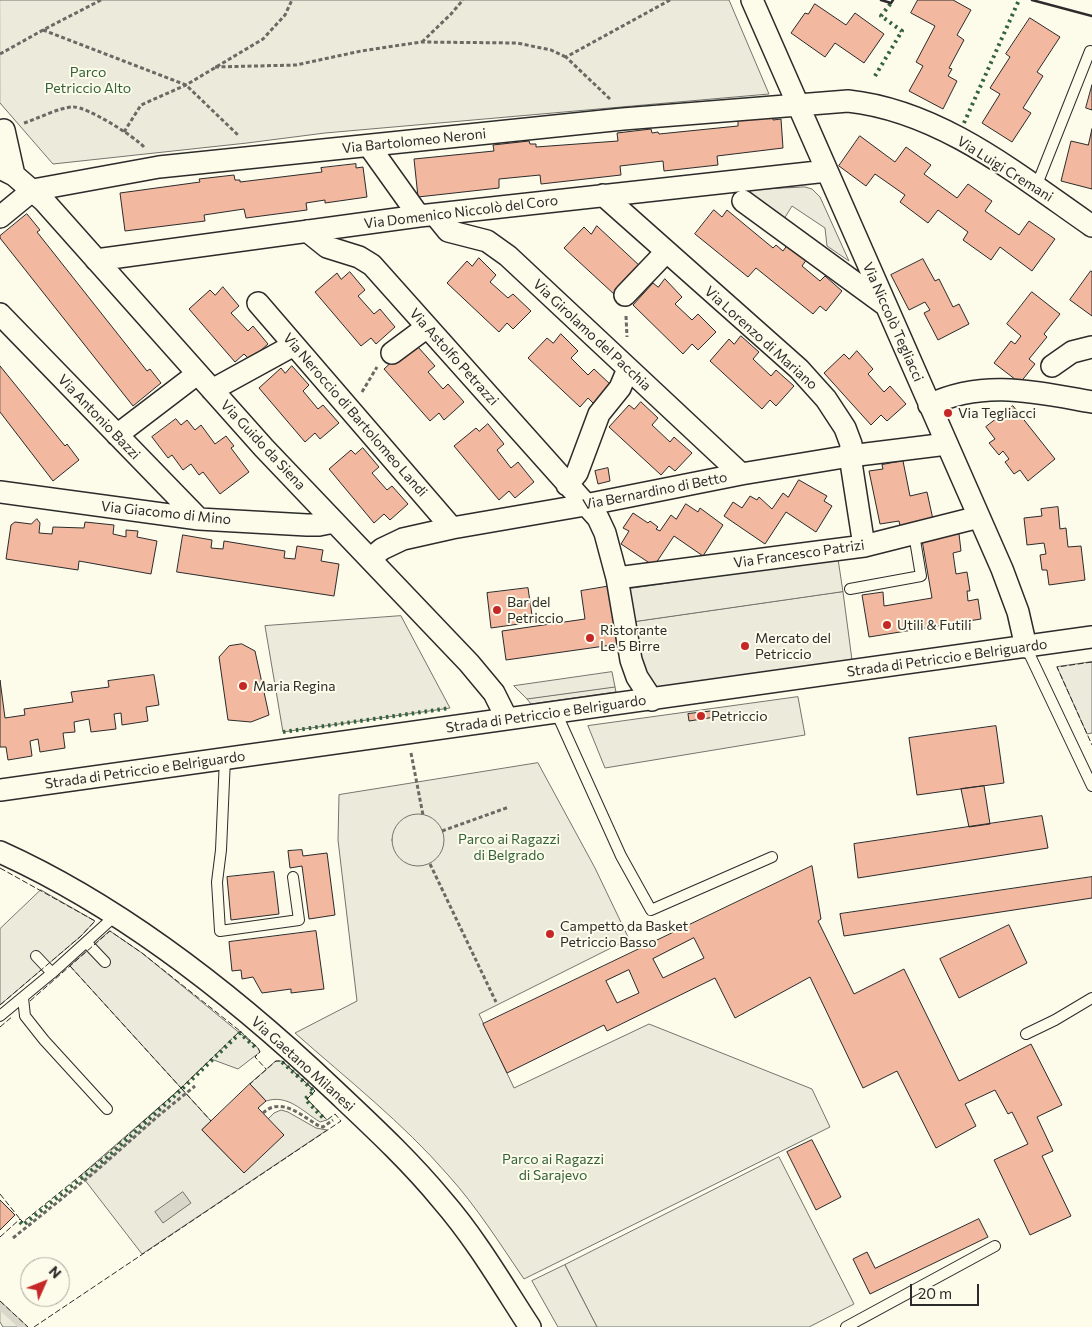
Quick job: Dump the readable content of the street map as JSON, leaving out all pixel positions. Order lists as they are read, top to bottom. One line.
{"streets":{"street":["Via Bartolomeo Neroni","Via Luigi Cremani","Via Domenico Niccolò del Coro","Via Niccolò Tegliacci","Via Girolamo del Pacchia","Via Lorenzo di Mariano","Via Astolfo Petrazzi","Via Neroccio di Bartolomeo Landi","Via Antonio Bazzi","Via Guido da Siena","Via Bernardino di Betto","Via Giacomo di Mino","Via Francesco Patrizi","Strada di Petriccio e Belriguardo","Via Gaetano Milanesi"]},"crossings":[["Via Bartolomeo Neroni","Via Luigi Cremani"],["Via Bartolomeo Neroni","Via Niccolò Tegliacci"],["Via Bartolomeo Neroni","Via Girolamo del Pacchia"],["Via Bartolomeo Neroni","Via Guido da Siena"],["Via Luigi Cremani","Via Niccolò Tegliacci"],["Via Domenico Niccolò del Coro","Via Niccolò Tegliacci"],["Via Domenico Niccolò del Coro","Via Girolamo del Pacchia"],["Via Domenico Niccolò del Coro","Via Lorenzo di Mariano"],["Via Domenico Niccolò del Coro","Via Astolfo Petrazzi"],["Via Domenico Niccolò del Coro","Via Guido da Siena"],["Via Niccolò Tegliacci","Via Bernardino di Betto"],["Via Niccolò Tegliacci","Via Francesco Patrizi"],["Via Niccolò Tegliacci","Strada di Petriccio e Belriguardo"],["Via Girolamo del Pacchia","Via Bernardino di Betto"],["Via Lorenzo di Mariano","Via Bernardino di Betto"],["Via Lorenzo di Mariano","Via Francesco Patrizi"],["Via Astolfo Petrazzi","Via Bernardino di Betto"],["Via Astolfo Petrazzi","Via Francesco Patrizi"],["Via Astolfo Petrazzi","Strada di Petriccio e Belriguardo"],["Via Neroccio di Bartolomeo Landi","Via Bernardino di Betto"],["Via Antonio Bazzi","Via Giacomo di Mino"],["Via Guido da Siena","Via Bernardino di Betto"],["Via Guido da Siena","Via Giacomo di Mino"],["Via Guido da Siena","Strada di Petriccio e Belriguardo"]],"parks":["Parco Petriccio Alto","Parco ai Ragazzi di Belgrado","Parco ai Ragazzi di Sarajevo"],"places":["Via Tegliacci","Bar del Petriccio","Utili & Futili","Ristorante Le 5 Birre","Mercato del Petriccio","Maria Regina","Petriccio","Campetto da Basket Petriccio Basso"],"scale_bar":"20 m","north":"top right"}
